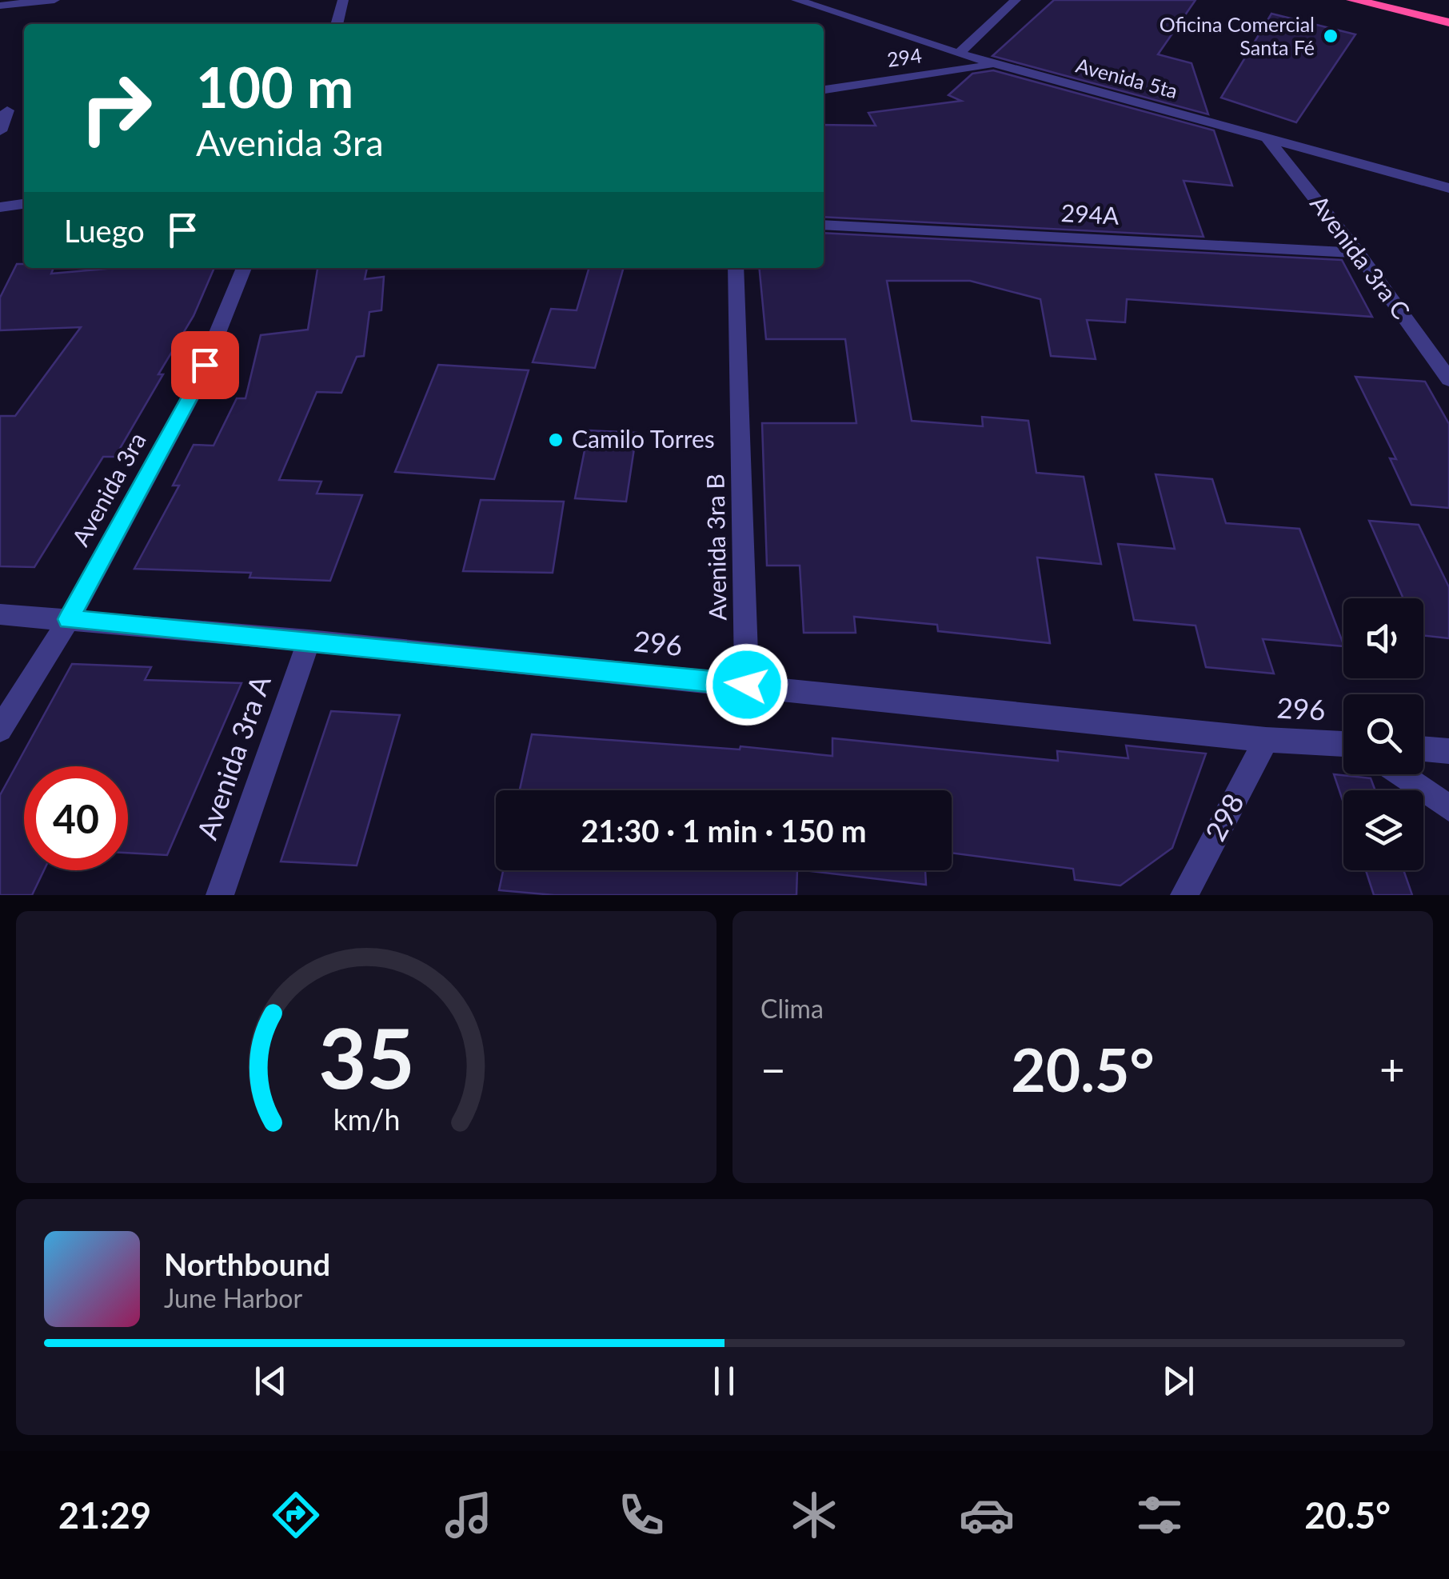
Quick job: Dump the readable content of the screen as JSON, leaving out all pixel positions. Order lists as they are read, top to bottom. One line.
{"streets":{"street":["294","Avenida 5ta","294A","Avenida 3ra C","Avenida 3ra","Avenida 3ra B","296","Avenida 3ra A","298"]},"crossings":[["294","Avenida 5ta"],["Avenida 5ta","Avenida 3ra C"],["294A","Avenida 3ra C"],["Avenida 3ra","296"],["Avenida 3ra B","296"],["296","Avenida 3ra A"],["296","298"]],"places":["Oficina Comercial Santa Fé","Camilo Torres"],"page":{"turn":["100 m","Avenida 3ra"],"then":"Luego","limit":"40","trip":"21:30 · 1 min · 150 m","tile":"Clima","heat":["−","20.5°","+"],"song":["Northbound","June Harbor"],"tabs":["21:29","20.5°"],"gauge":["35","km/h"]}}
